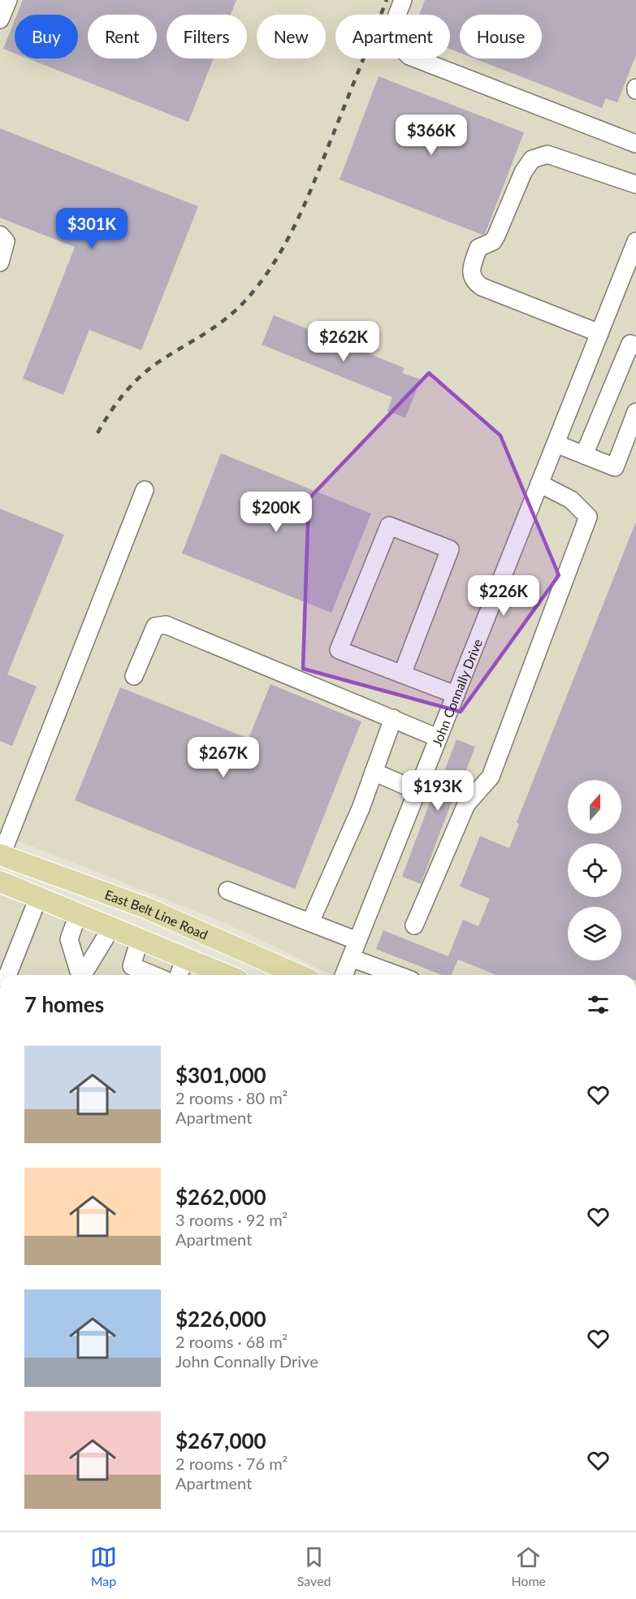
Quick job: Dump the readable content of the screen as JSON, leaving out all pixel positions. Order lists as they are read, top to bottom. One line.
{"streets":{"main road":["East Belt Line Road"],"street":["John Connally Drive"]},"north":"top","page":{"chip":["Buy","Rent","Filters","New","Apartment","House"],"price":["$366K","$301K","$262K","$200K","$226K","$267K","$193K"],"heading":"7 homes","list":[{"name":"$301,000","note":"2 rooms · 80 m² · Apartment"},{"name":"$262,000","note":"3 rooms · 92 m² · Apartment"},{"name":"$226,000","note":"2 rooms · 68 m² · John Connally Drive"},{"name":"$267,000","note":"2 rooms · 76 m² · Apartment"}],"tabs":["Map","Saved","Home"]}}
